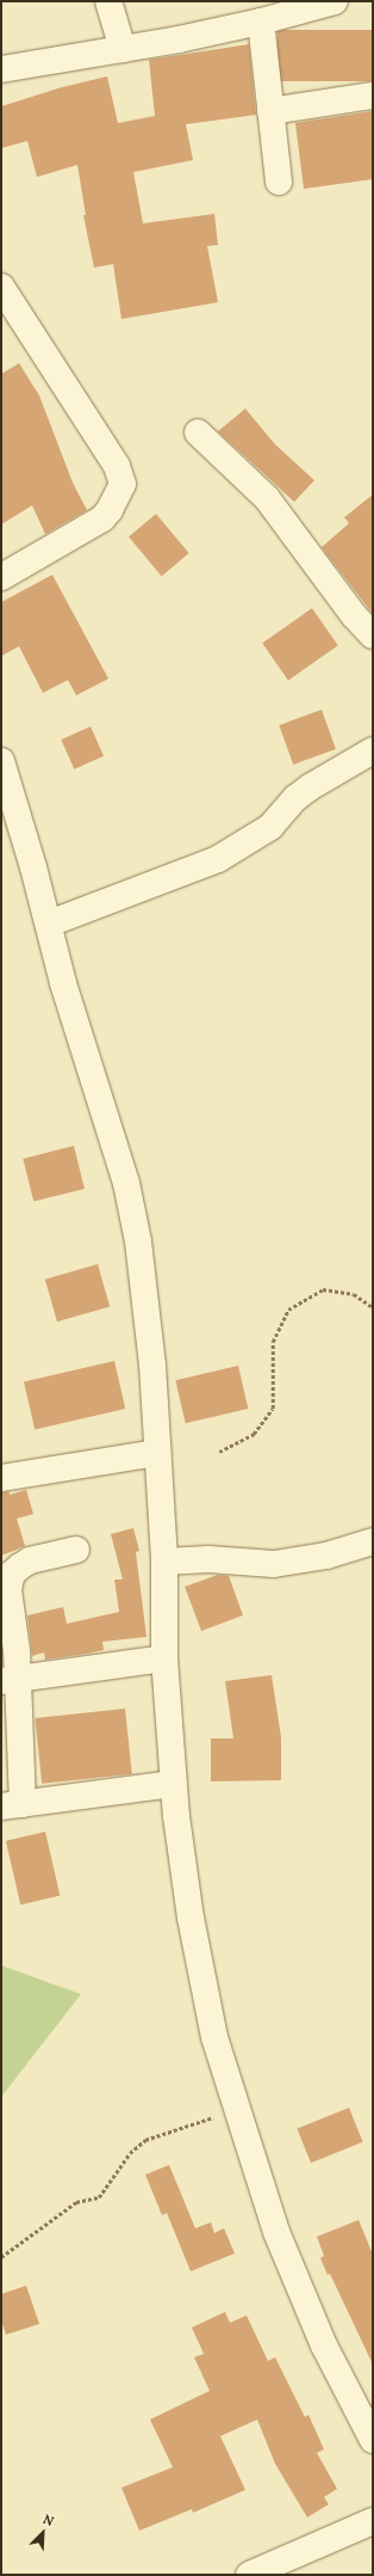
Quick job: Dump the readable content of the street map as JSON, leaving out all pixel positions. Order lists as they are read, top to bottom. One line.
{"north":"top right"}
